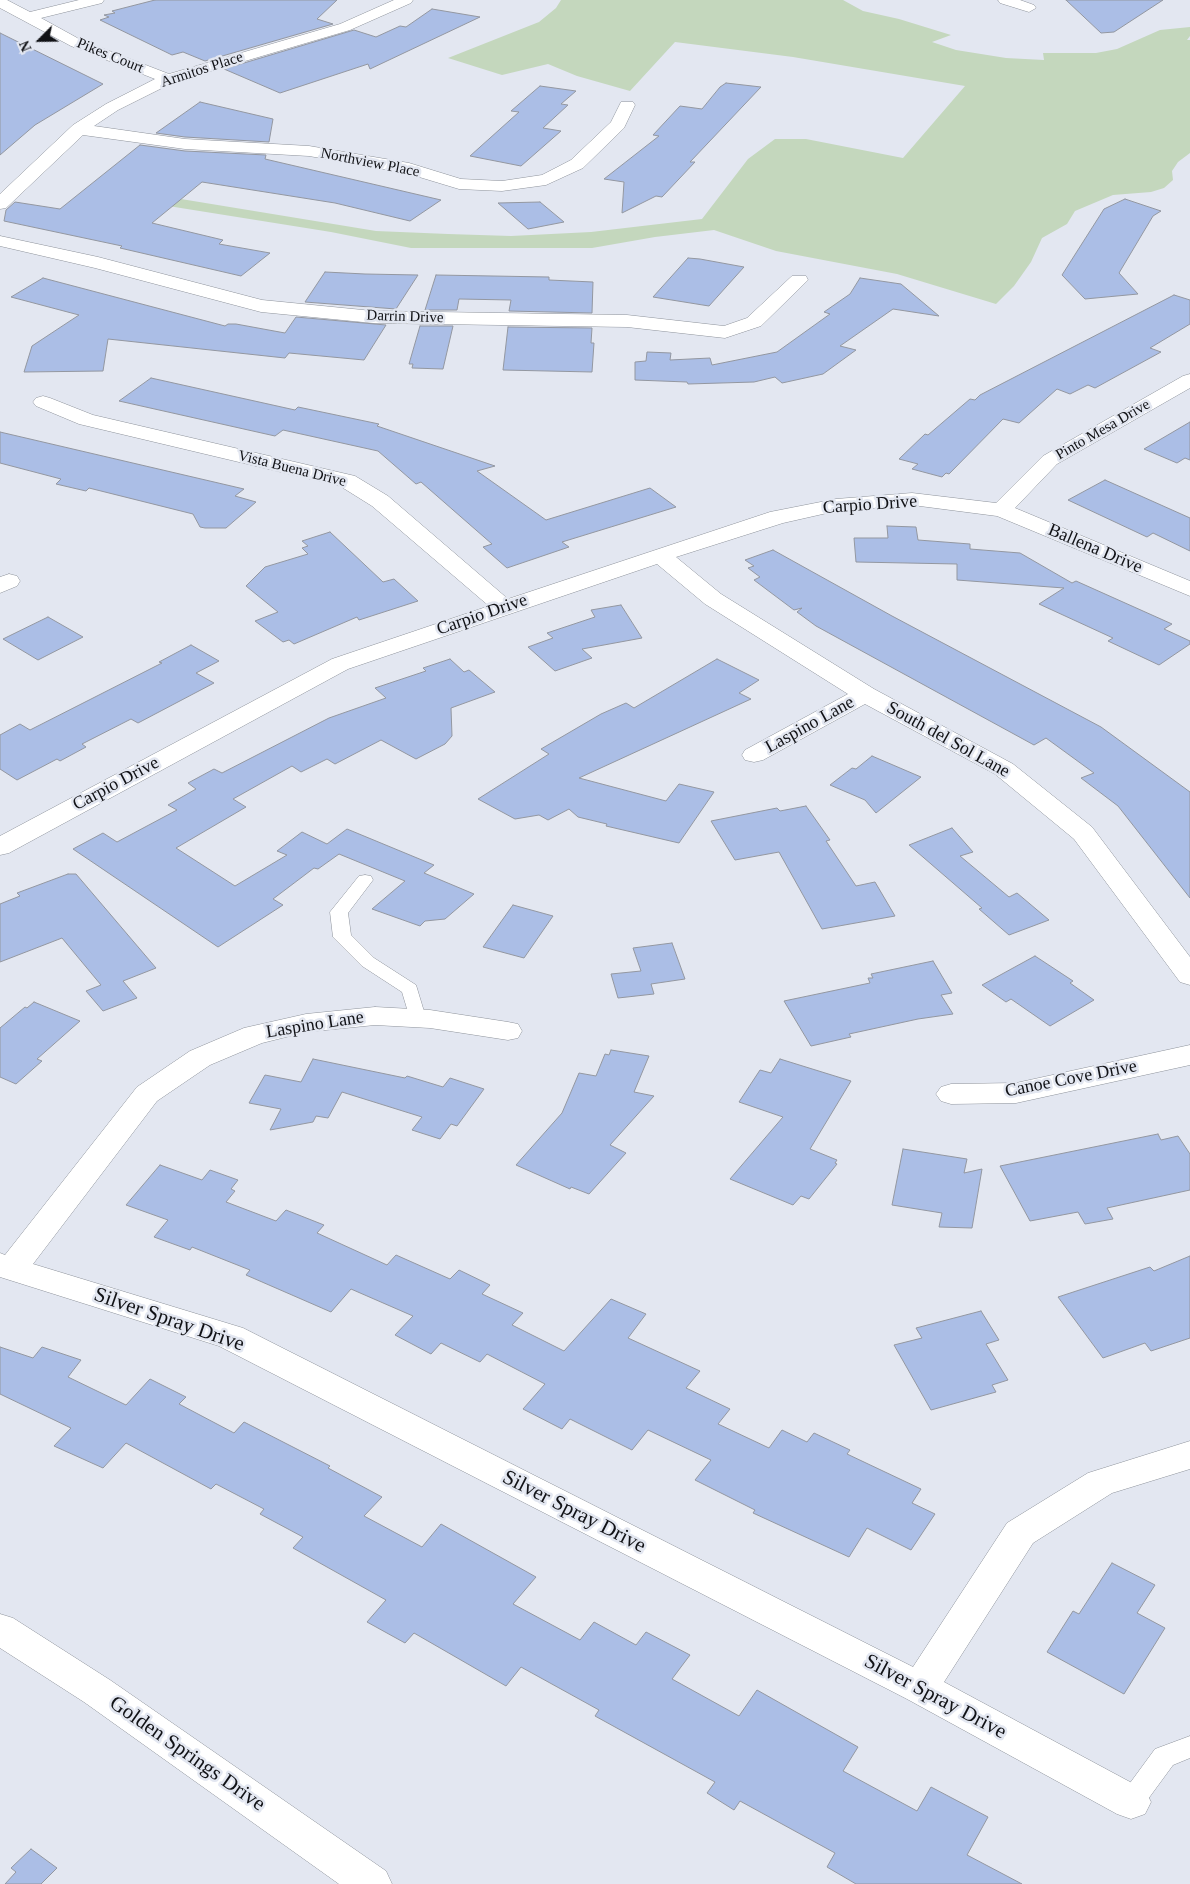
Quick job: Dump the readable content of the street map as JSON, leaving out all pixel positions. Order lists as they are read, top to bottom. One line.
{"streets":{"street":["Pikes Court","Armitos Place","Northview Place","Darrin Drive","Pinto Mesa Drive","Vista Buena Drive","Carpio Drive","Ballena Drive","Laspino Lane","South del Sol Lane","Canoe Cove Drive","Silver Spray Drive","Golden Springs Drive"]},"crossings":[["Pikes Court","Armitos Place"],["Armitos Place","Northview Place"],["Pinto Mesa Drive","Carpio Drive"],["Pinto Mesa Drive","Ballena Drive"],["Vista Buena Drive","Carpio Drive"],["Carpio Drive","Ballena Drive"],["Carpio Drive","South del Sol Lane"],["Laspino Lane","South del Sol Lane"],["Laspino Lane","Silver Spray Drive"]],"north":"bottom left"}
